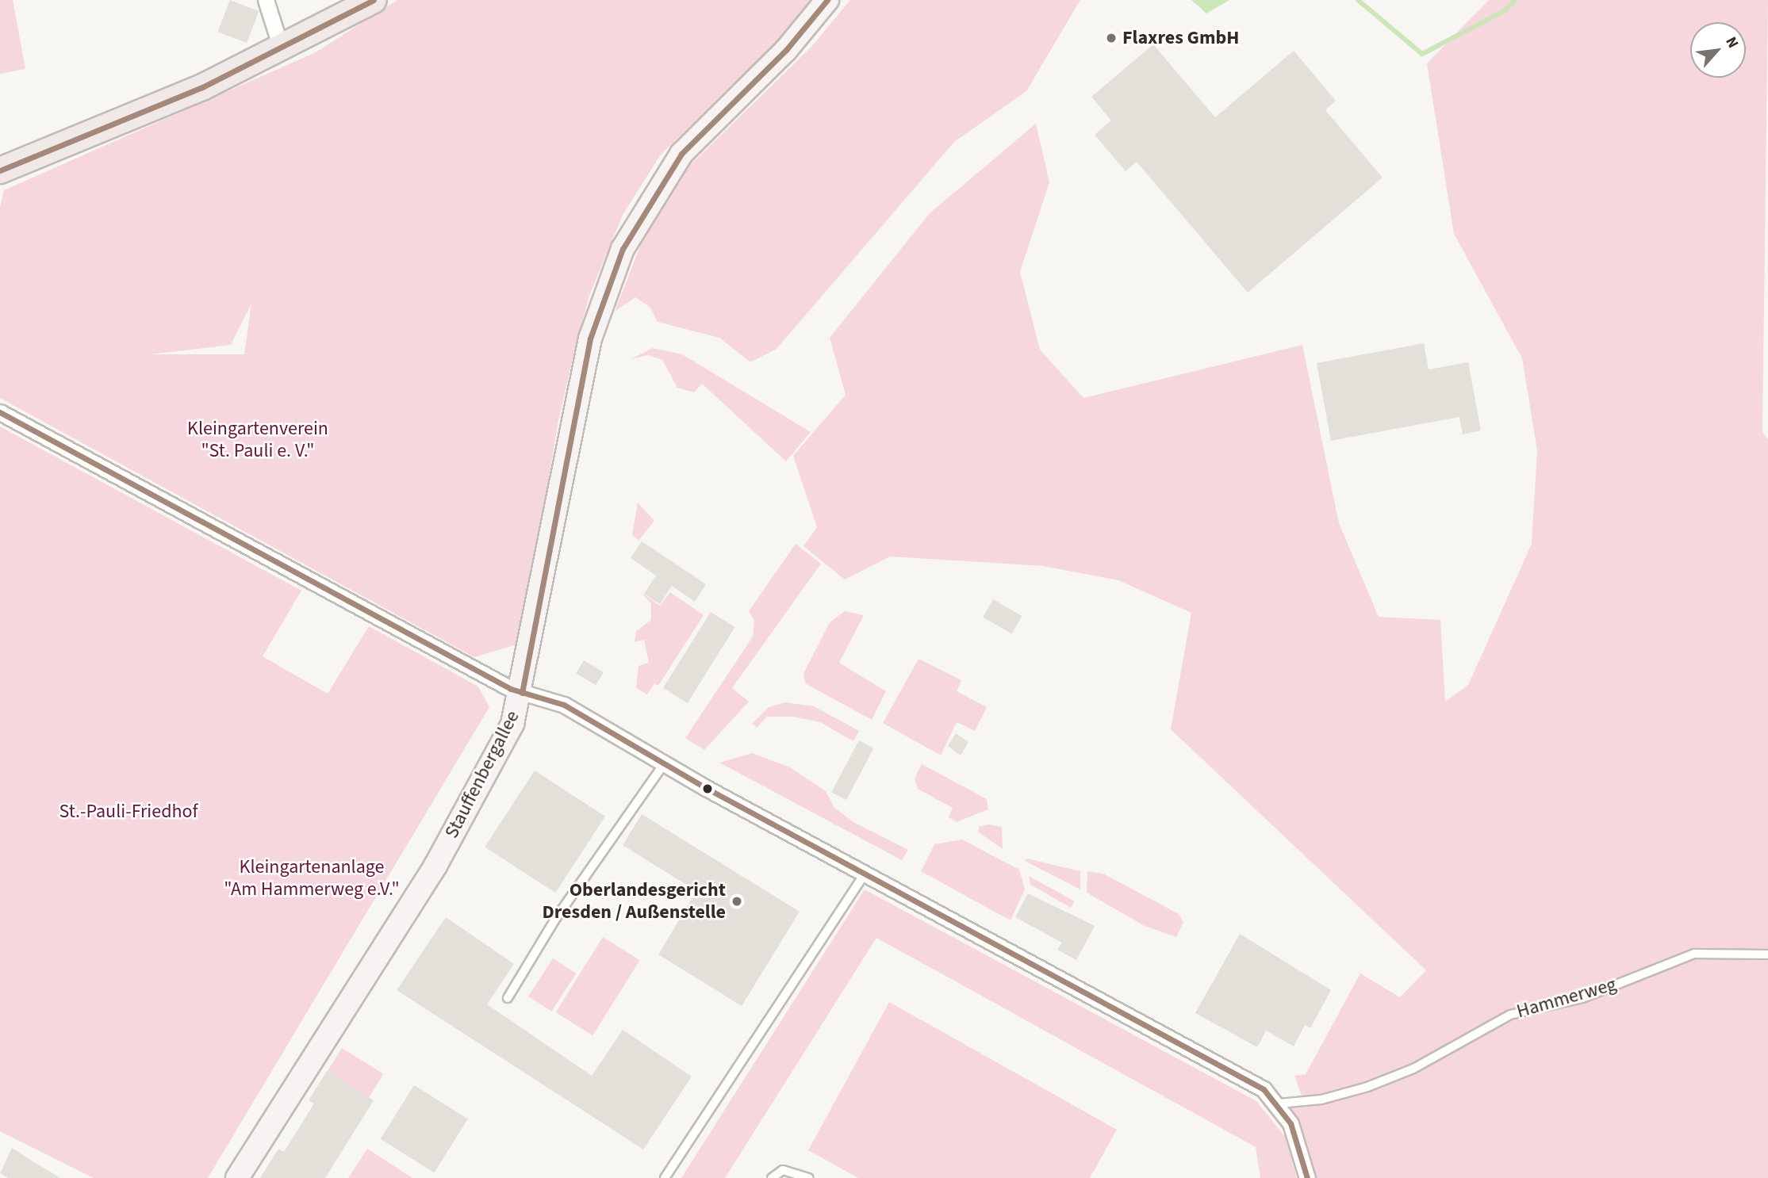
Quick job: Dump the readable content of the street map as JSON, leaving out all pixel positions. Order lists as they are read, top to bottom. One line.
{"streets":{"main road":["Stauffenbergallee"],"lane":["Hammerweg"]},"parks":["Kleingartenverein \"St. Pauli e. V.\"","St.-Pauli-Friedhof","Kleingartenanlage \"Am Hammerweg e.V.\""],"places":["Flaxres GmbH","Oberlandesgericht Dresden / Außenstelle"],"north":"top right"}
